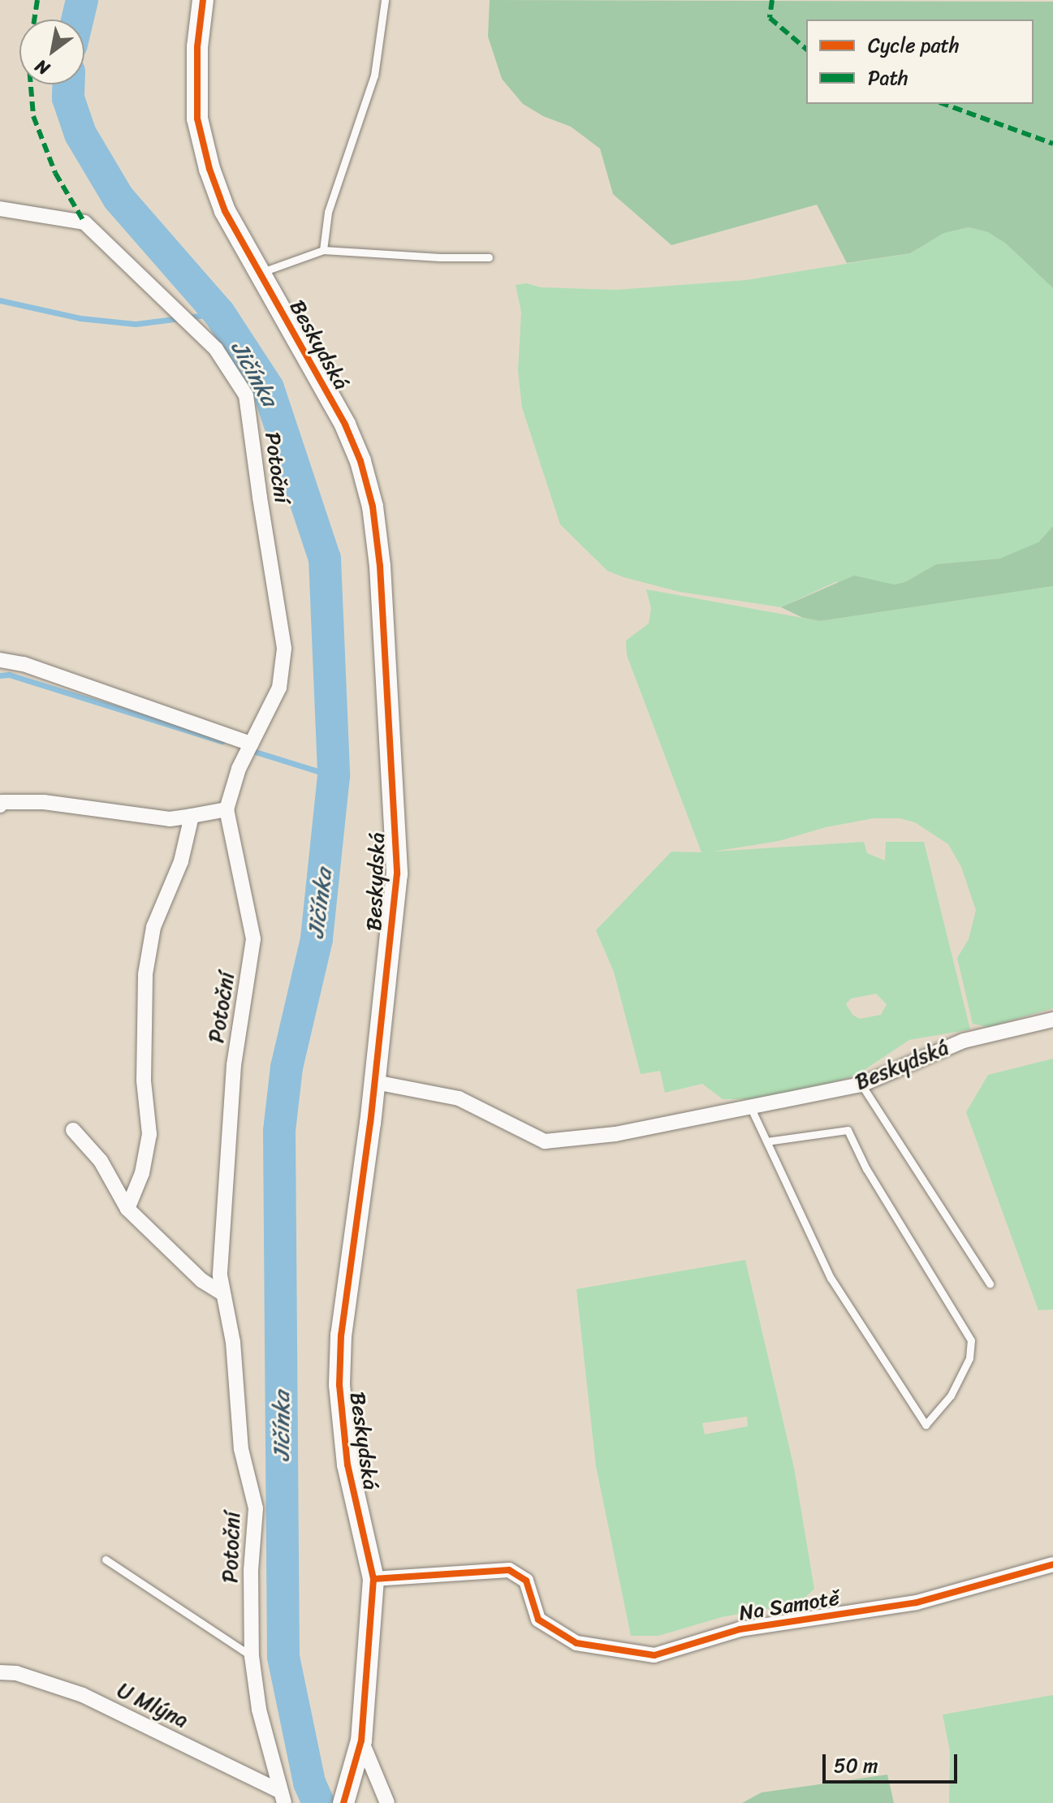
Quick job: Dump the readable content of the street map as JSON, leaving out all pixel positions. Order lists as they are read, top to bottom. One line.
{"streets":{"street":["Beskydská","Potoční","Na Samotě","U Mlýna"]},"crossings":[["Beskydská","Na Samotě"],["Potoční","U Mlýna"]],"water":["Jičínka"],"legend":["Cycle path","Path"],"scale_bar":"50 m","north":"bottom left"}
